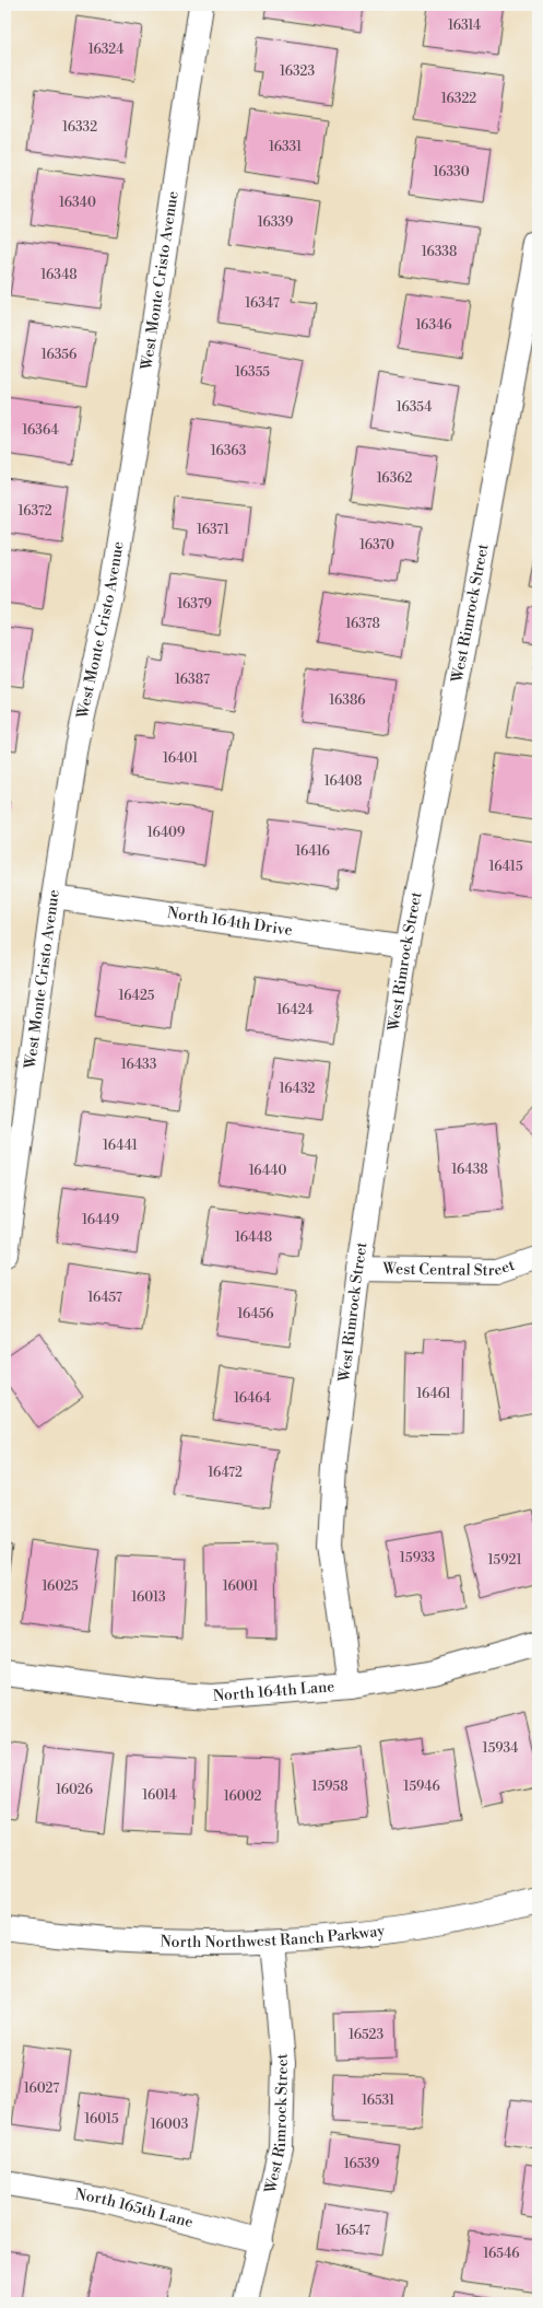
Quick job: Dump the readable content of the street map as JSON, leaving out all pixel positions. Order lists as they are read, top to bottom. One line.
{"streets":{"street":["West Monte Cristo Avenue","West Rimrock Street","North 164th Drive","West Central Street","North 164th Lane","North Northwest Ranch Parkway","North 165th Lane"]},"crossings":[["West Monte Cristo Avenue","North 164th Drive"],["West Rimrock Street","North 164th Drive"],["West Rimrock Street","West Central Street"],["West Rimrock Street","North 164th Lane"],["West Rimrock Street","North Northwest Ranch Parkway"],["West Rimrock Street","North 165th Lane"]],"house_numbers":["16314","16324","16323","16322","16332","16331","16330","16340","16339","16338","16348","16347","16346","16356","16355","16354","16364","16363","16362","16372","16371","16370","16379","16378","16387","16386","16401","16408","16409","16416","16415","16425","16424","16433","16432","16441","16438","16440","16449","16448","16457","16456","16461","16464","16472","15933","15921","16025","16001","16013","15934","15958","15946","16026","16014","16002","16523","16027","16531","16015","16003","16539","16547","16546"]}
